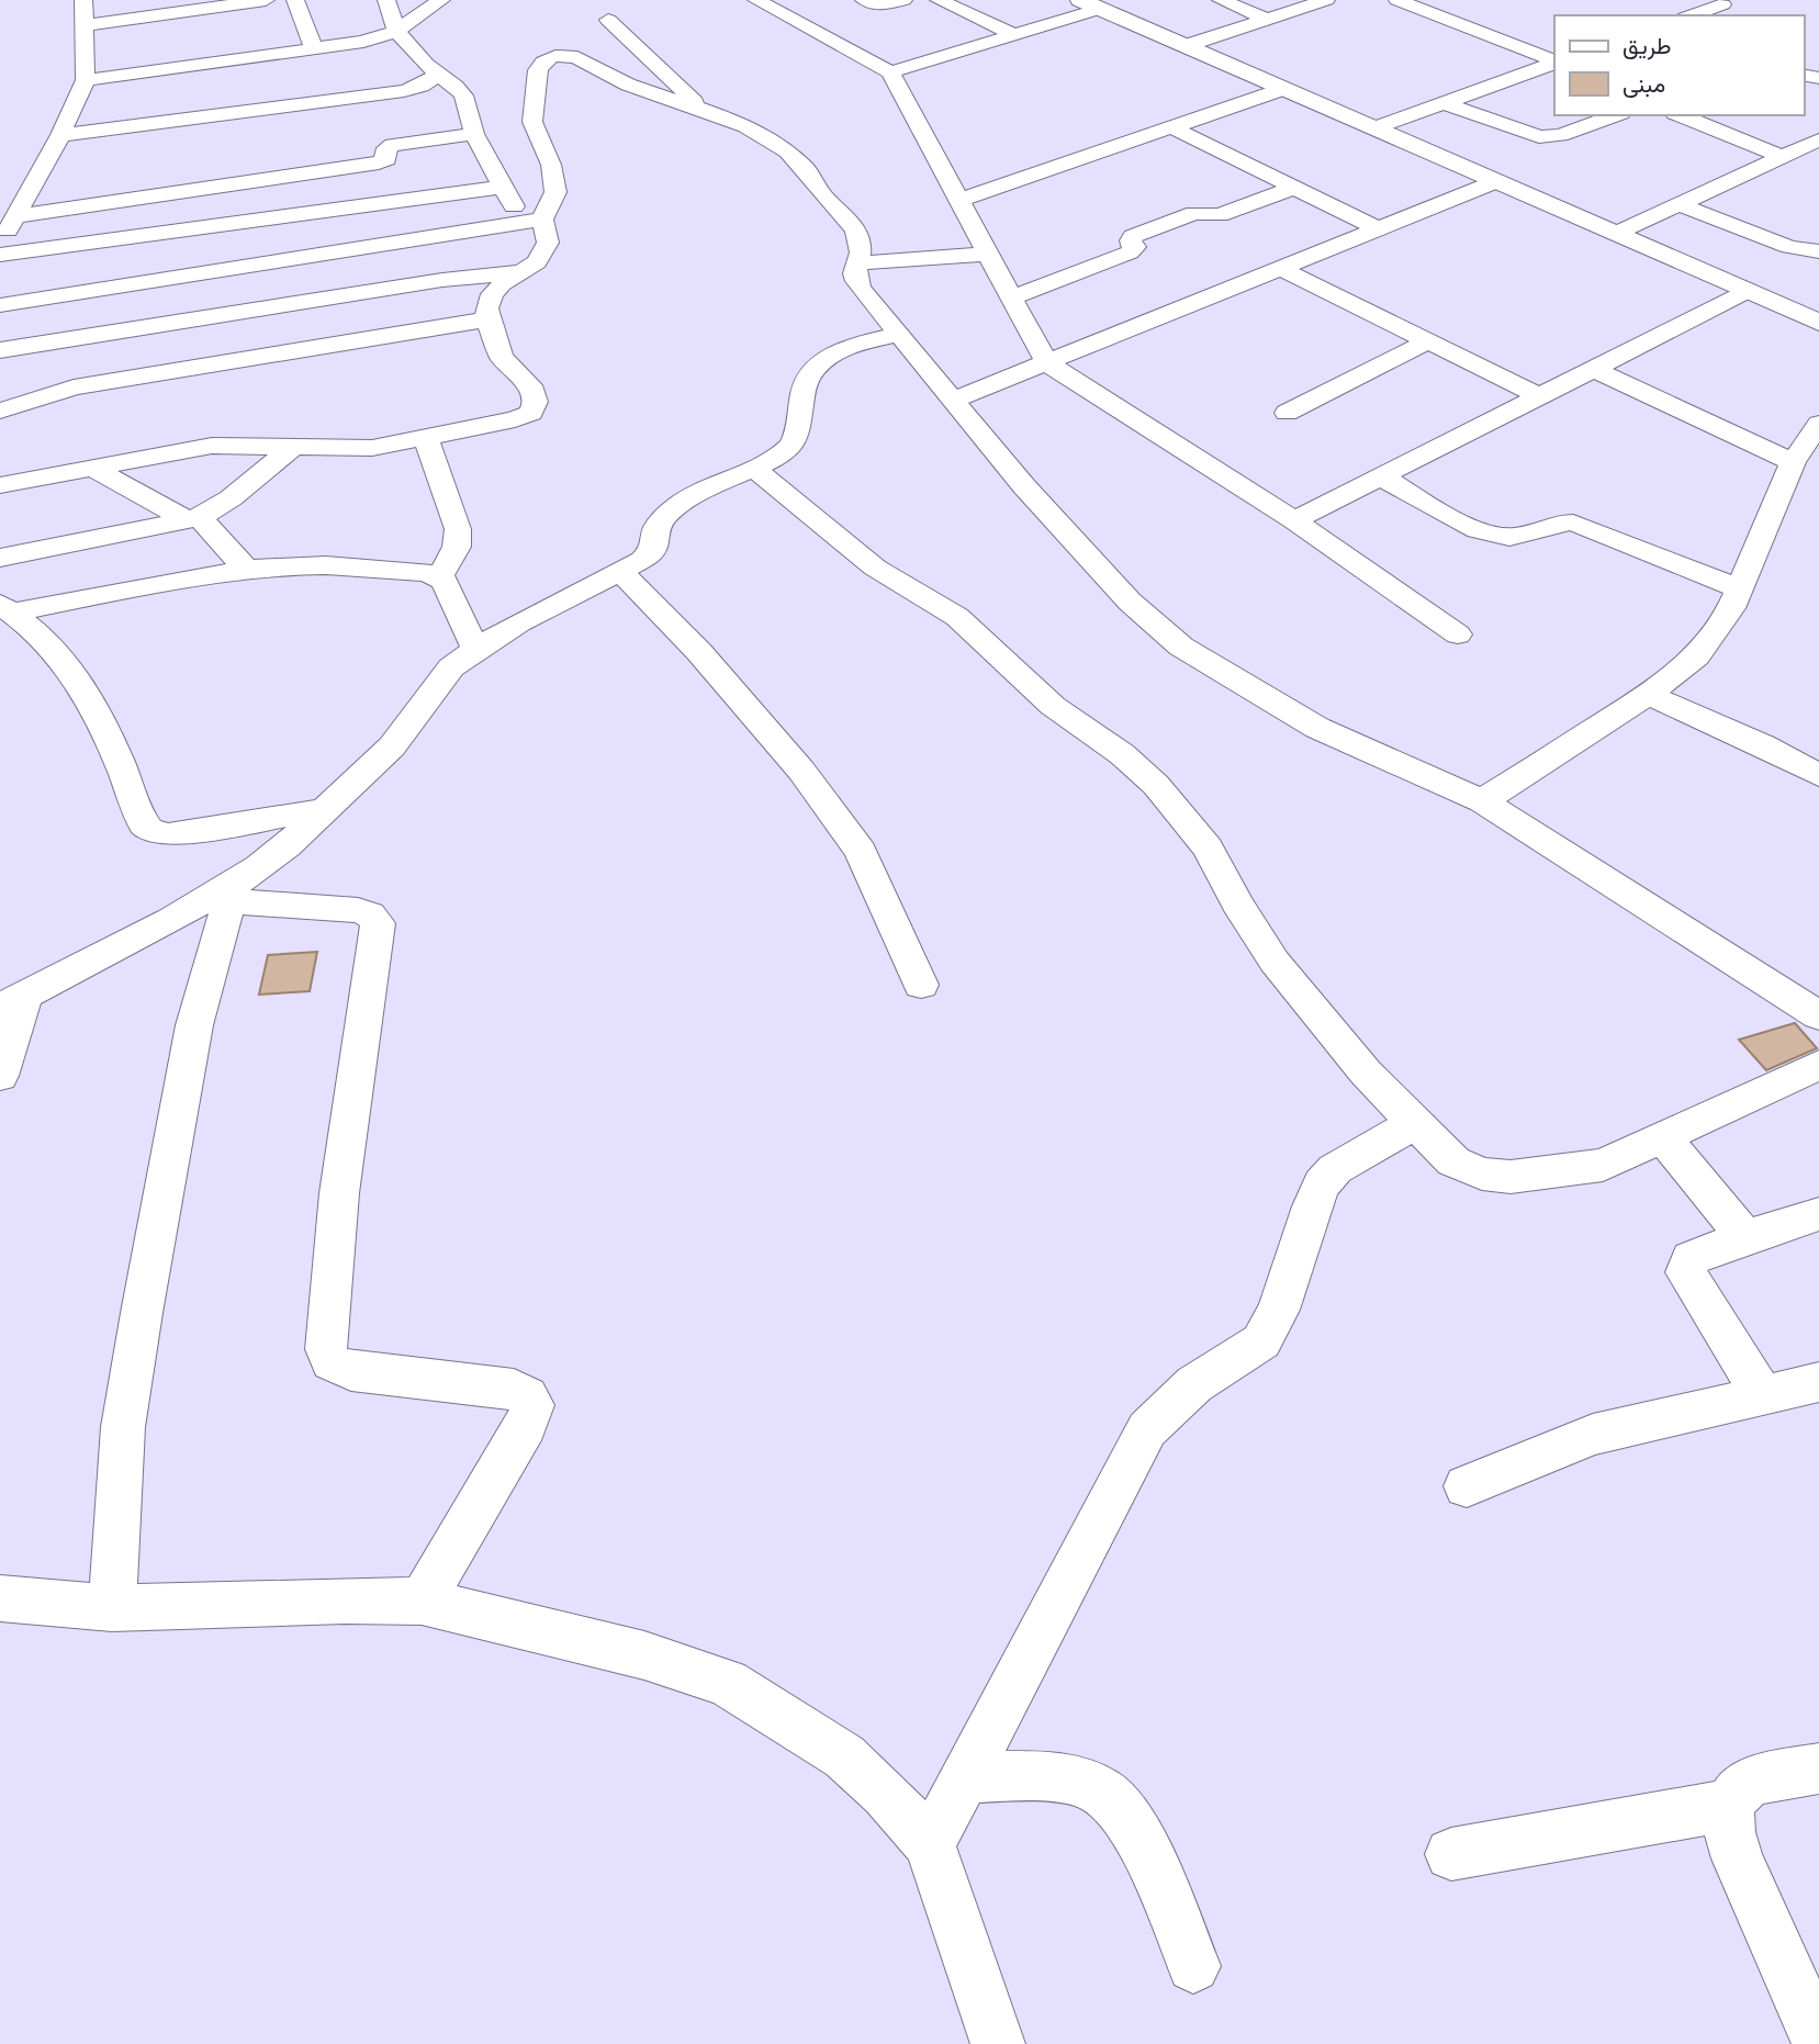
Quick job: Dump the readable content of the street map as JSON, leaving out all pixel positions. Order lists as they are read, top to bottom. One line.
{"legend":["طريق","مبنى"]}
